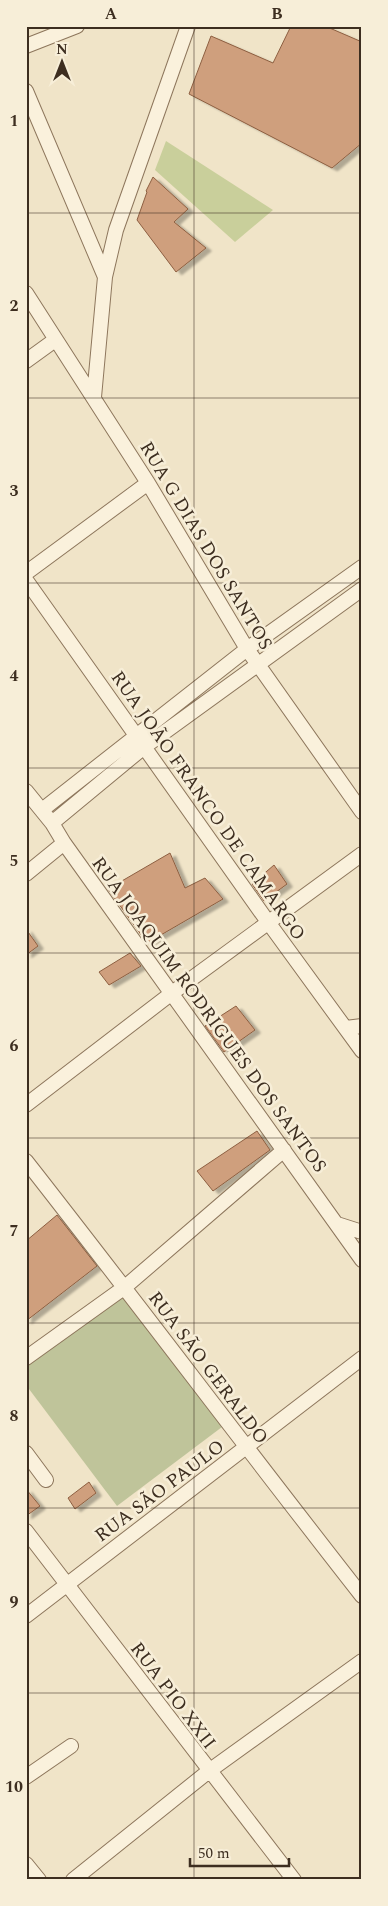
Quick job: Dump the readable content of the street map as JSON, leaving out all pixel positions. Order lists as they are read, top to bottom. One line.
{"streets":{"street":["RUA G DIAS DOS SANTOS","RUA JOÃO FRANCO DE CAMARGO","RUA JOAQUIM RODRIGUES DOS SANTOS","RUA SÃO GERALDO","RUA SÃO PAULO","RUA PIO XXII"]},"crossings":[["RUA SÃO GERALDO","RUA SÃO PAULO"],["RUA SÃO PAULO","RUA PIO XXII"]],"scale_bar":"50 m","north":"top","grid":{"columns":["A","B"],"rows":["1","2","3","4","5","6","7","8","9","10"]}}
